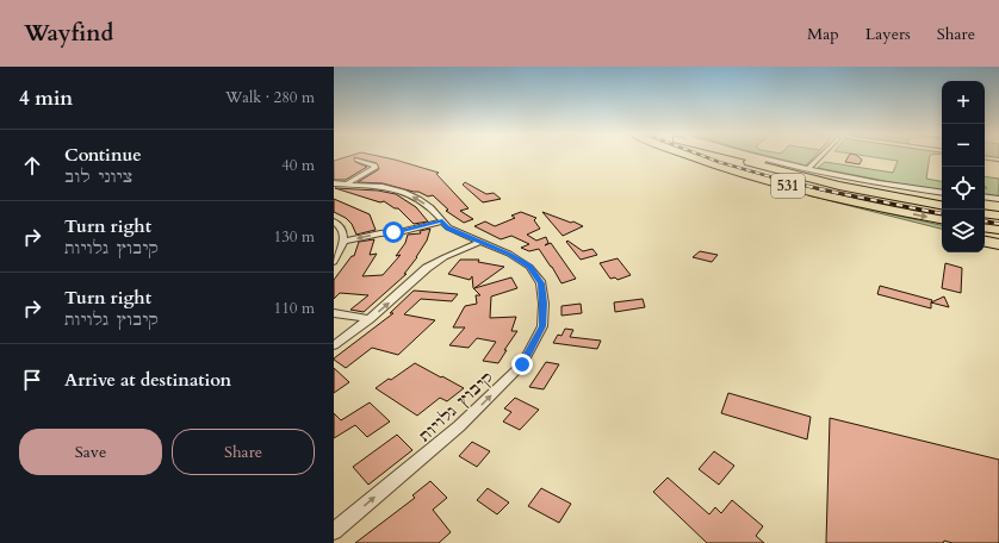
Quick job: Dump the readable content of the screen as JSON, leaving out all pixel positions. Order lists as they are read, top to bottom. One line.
{"streets":{"highway":["531"],"street":["קיבוץ גלויות"]},"page":{"header":"Wayfind","nav":["Map","Layers","Share"],"heading":["4 min","Walk · 280 m"],"map_buttons":["+","−"],"list":[["Continue","ציוני לוב","40 m"],["Turn right","קיבוץ גלויות","130 m"],["Turn right","קיבוץ גלויות","110 m"],"Arrive at destination"],"buttons":["Save","Share"]}}
